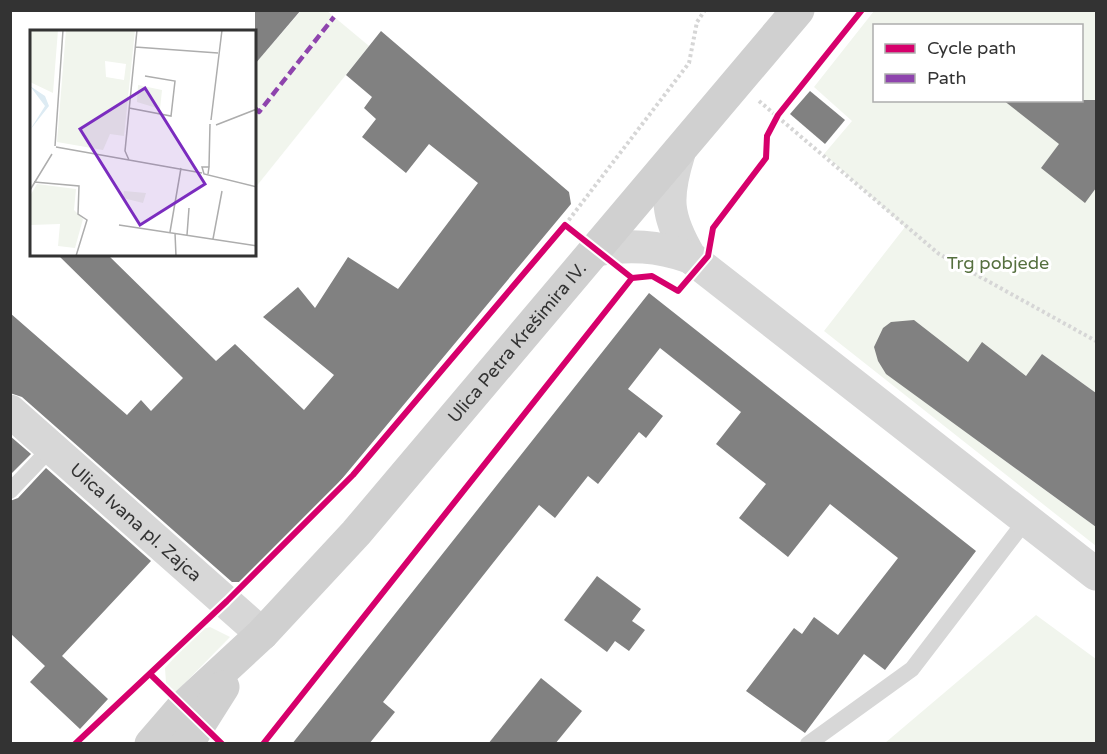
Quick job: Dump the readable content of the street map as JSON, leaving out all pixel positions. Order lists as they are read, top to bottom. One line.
{"streets":{"main road":["Ulica Petra Krešimira IV."],"street":["Ulica Ivana pl. Zajca"]},"crossings":[["Ulica Petra Krešimira IV.","Ulica Ivana pl. Zajca"]],"parks":["Trg pobjede"],"legend":["Cycle path","Path"]}
